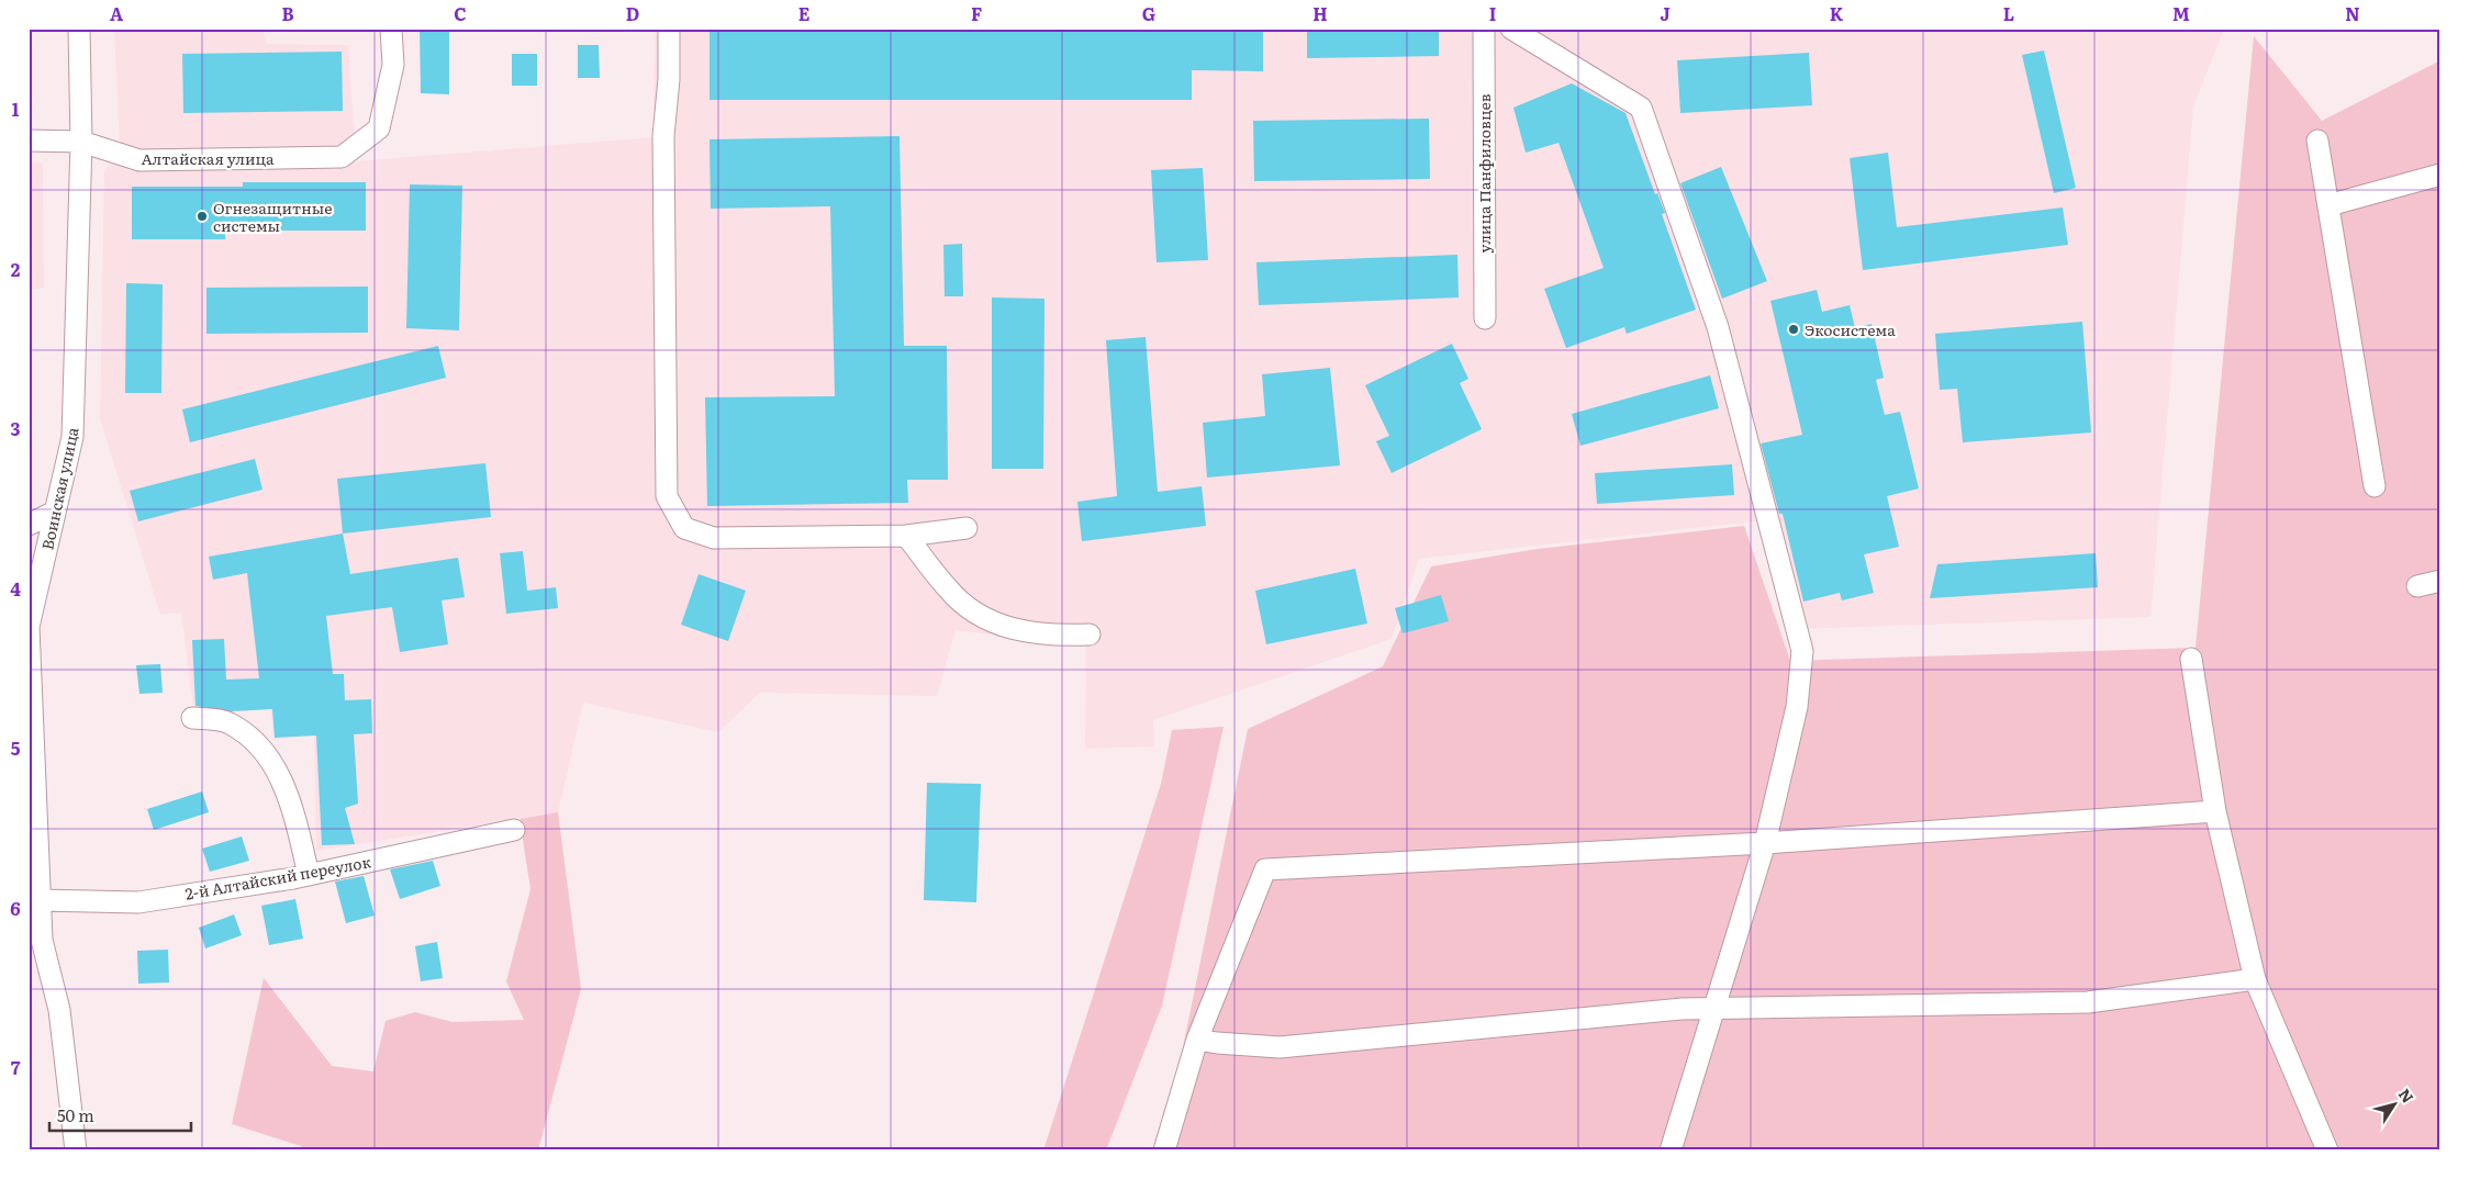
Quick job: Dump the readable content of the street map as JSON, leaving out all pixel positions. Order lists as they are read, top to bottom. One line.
{"streets":{"street":["Алтайская улица","улица Панфиловцев","Воинская улица","2-й Алтайский переулок"]},"crossings":[["Алтайская улица","Воинская улица"],["Воинская улица","2-й Алтайский переулок"]],"places":["Огнезащитные системы","Экосистема"],"scale_bar":"50 m","north":"top right","grid":{"columns":["A","B","C","D","E","F","G","H","I","J","K","L","M","N"],"rows":["1","2","3","4","5","6","7"]}}
